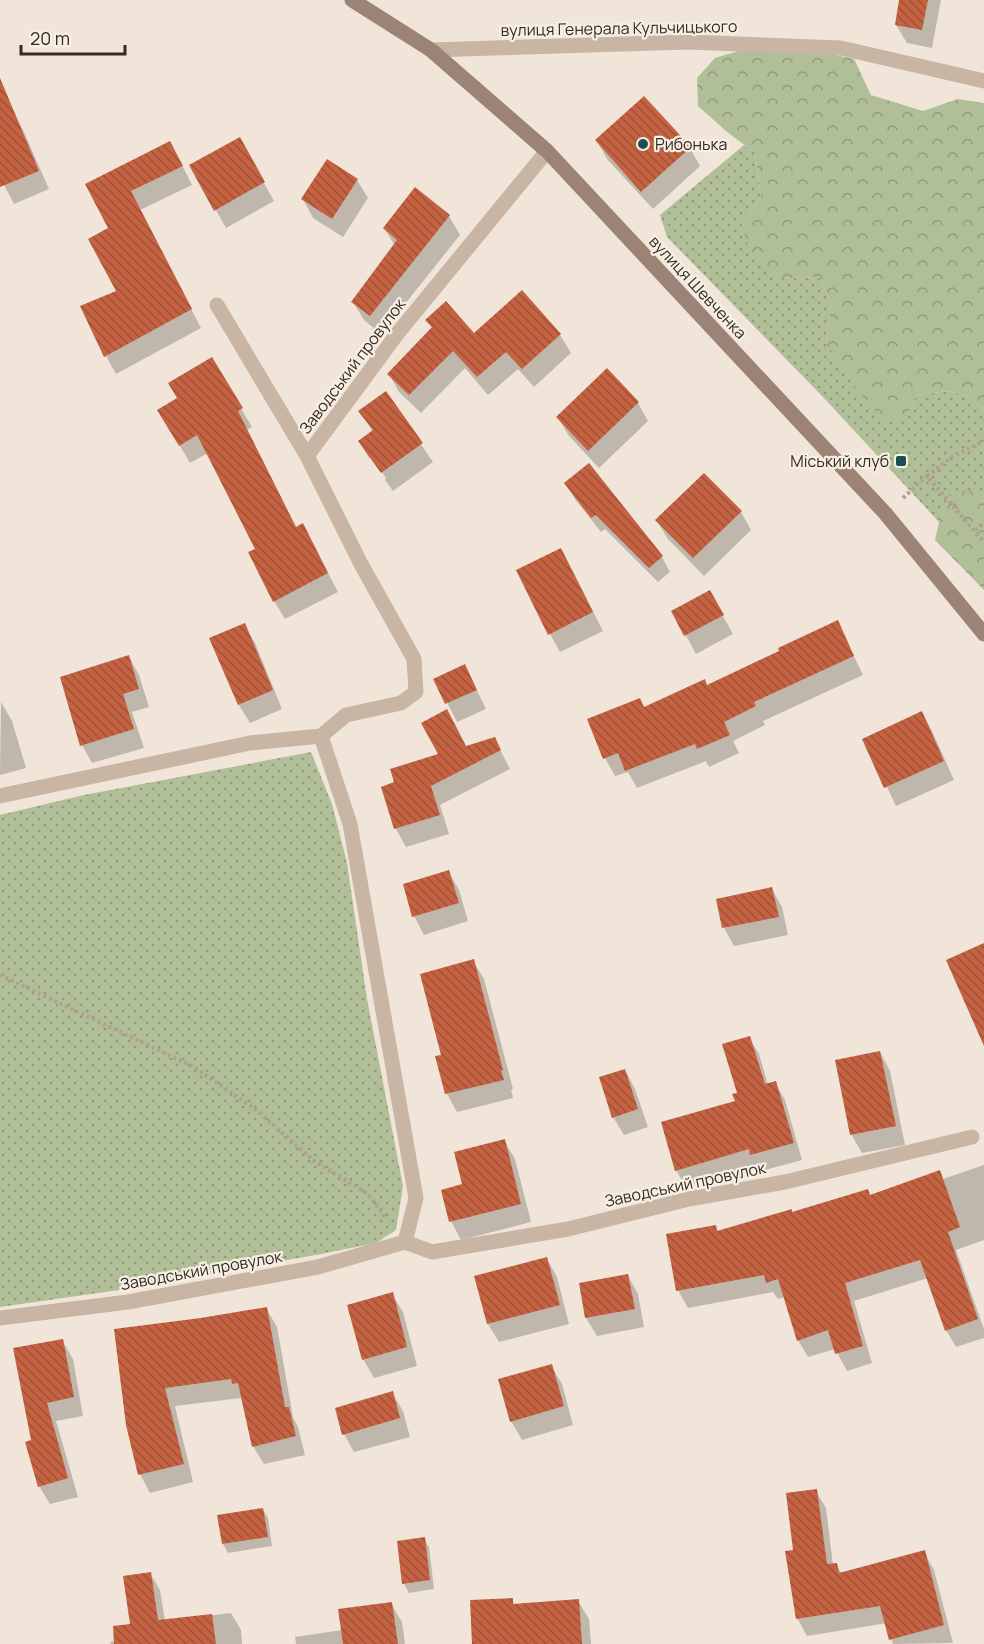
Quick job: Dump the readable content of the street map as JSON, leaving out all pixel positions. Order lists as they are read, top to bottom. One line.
{"streets":{"street":["вулиця Генерала Кульчицького","вулиця Шевченка","Заводський провулок"]},"crossings":[["вулиця Генерала Кульчицького","вулиця Шевченка"],["вулиця Шевченка","Заводський провулок"]],"places":{"other":["Рибонька"],"transit":["Міський клуб"]},"scale_bar":"20 m"}
